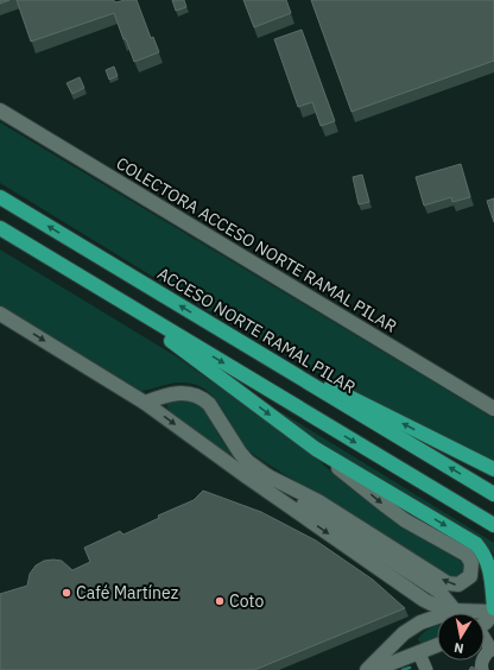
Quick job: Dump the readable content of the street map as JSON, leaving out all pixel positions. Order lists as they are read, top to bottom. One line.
{"streets":{"highway":["ACCESO NORTE RAMAL PILAR"],"street":["COLECTORA ACCESO NORTE RAMAL PILAR"]},"places":["Café Martínez","Coto"],"north":"bottom"}
